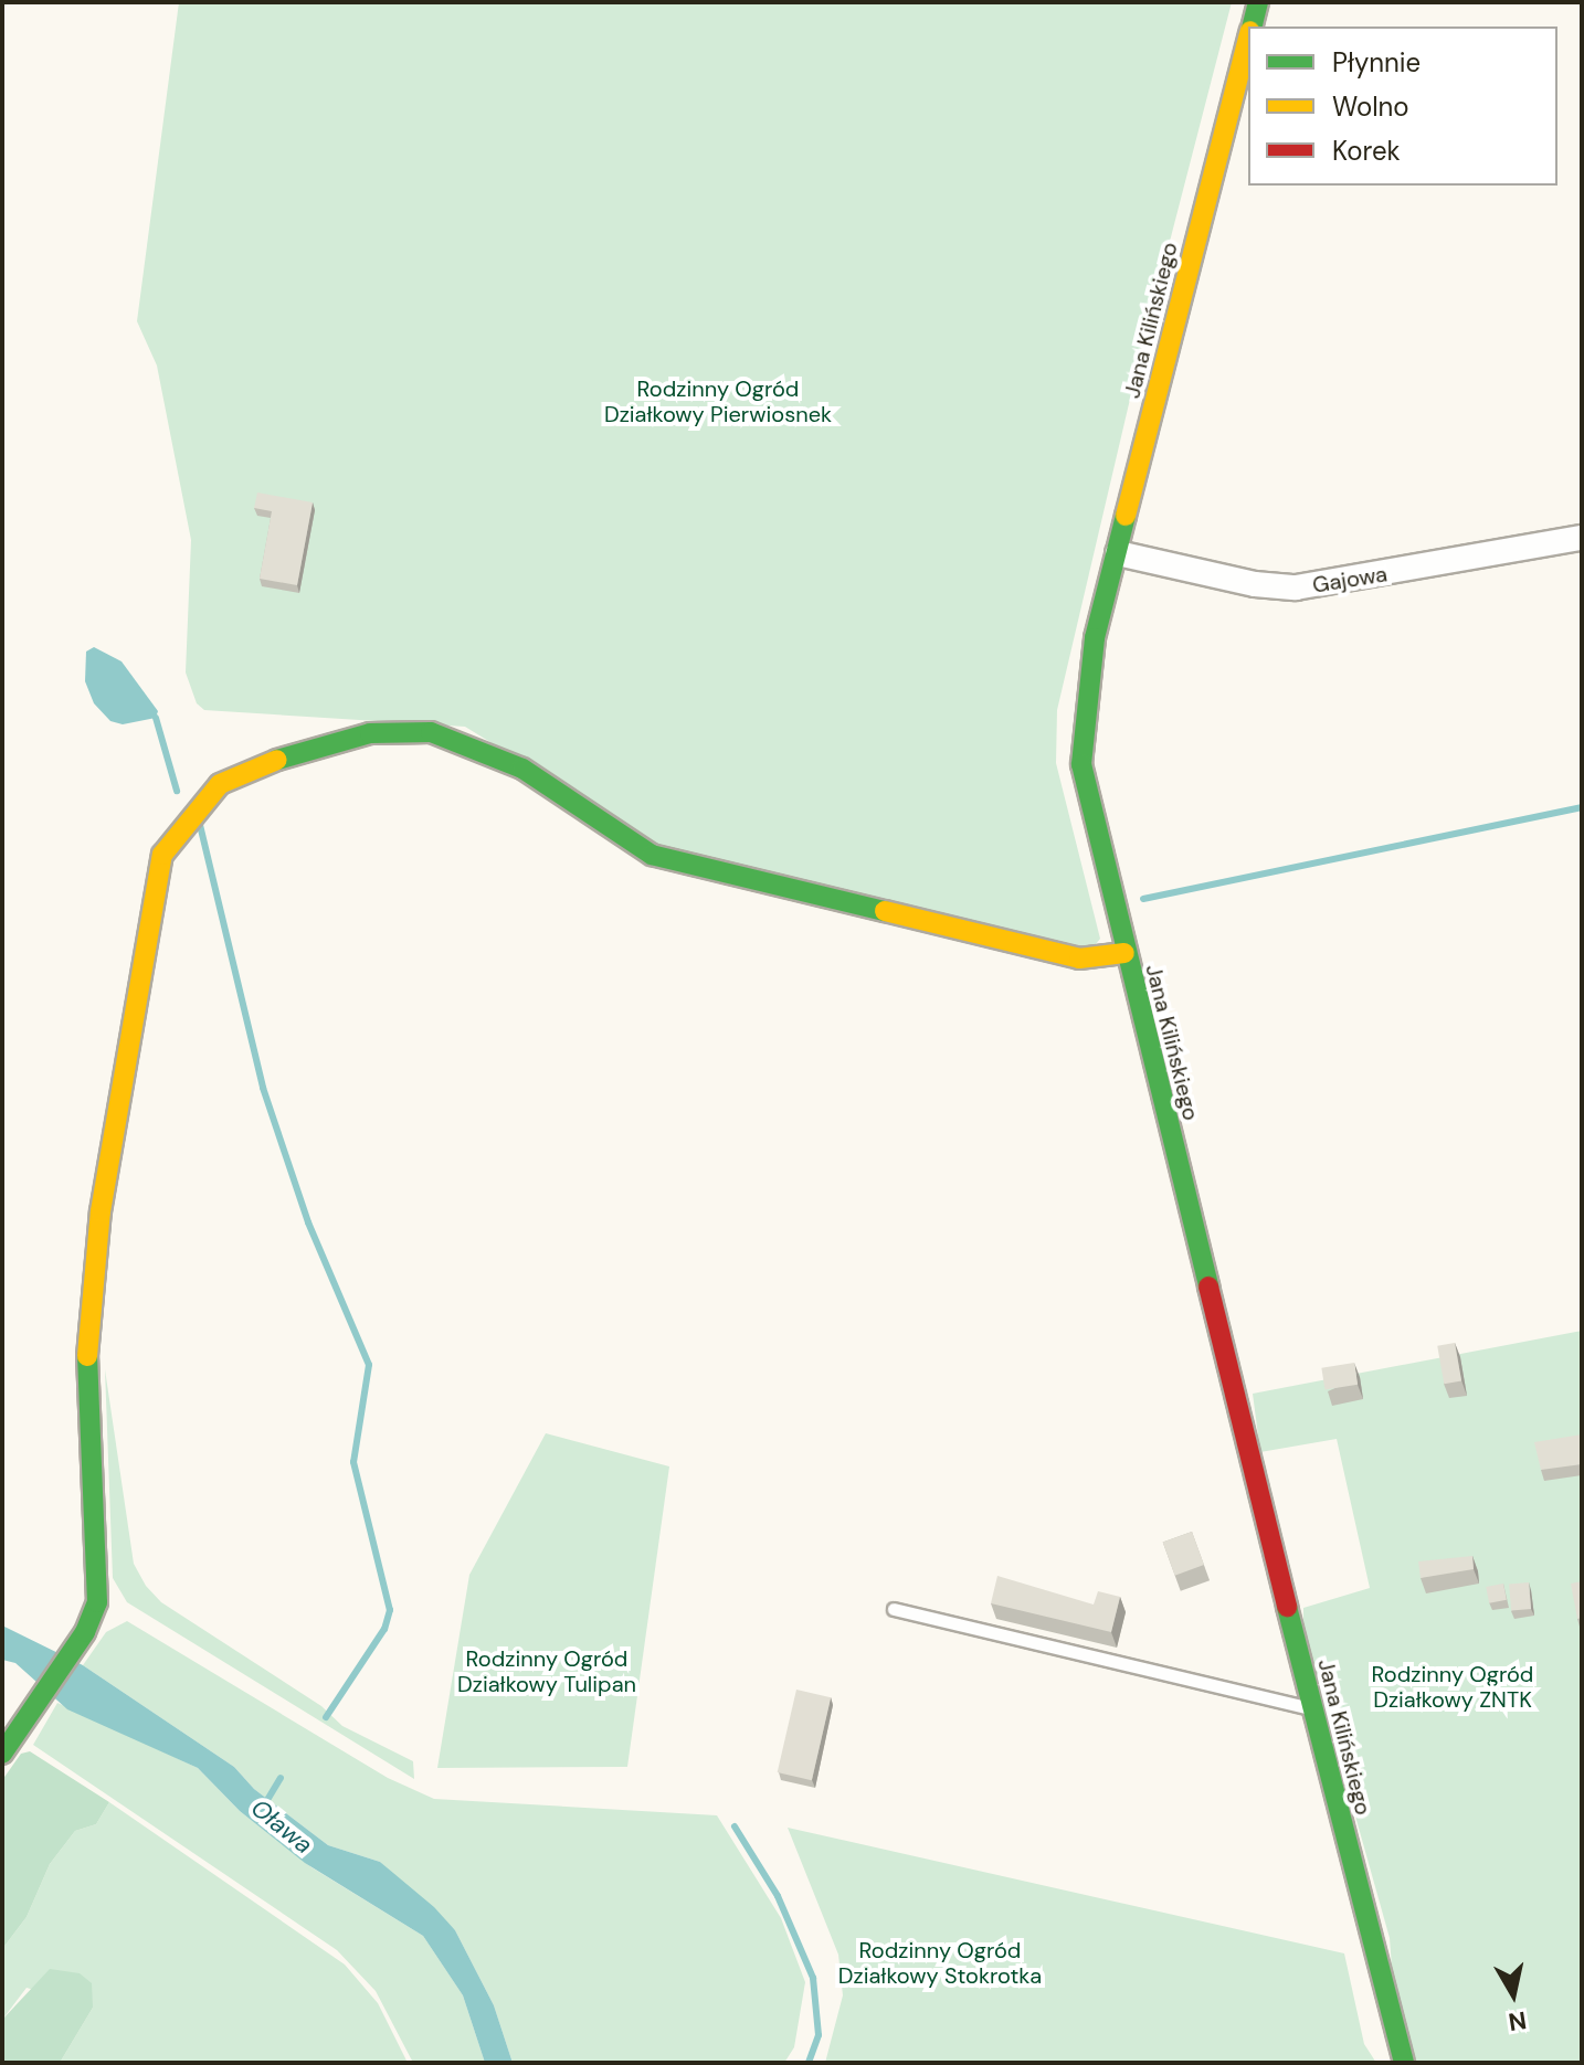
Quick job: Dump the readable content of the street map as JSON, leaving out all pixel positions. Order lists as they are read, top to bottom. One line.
{"streets":{"street":["Jana Kilińskiego","Gajowa"]},"crossings":[["Jana Kilińskiego","Gajowa"]],"water":["Oława"],"parks":["Rodzinny Ogród Działkowy Pierwiosnek","Rodzinny Ogród Działkowy Tulipan","Rodzinny Ogród Działkowy ZNTK","Rodzinny Ogród Działkowy Stokrotka"],"legend":["Płynnie","Wolno","Korek"],"north":"bottom"}
